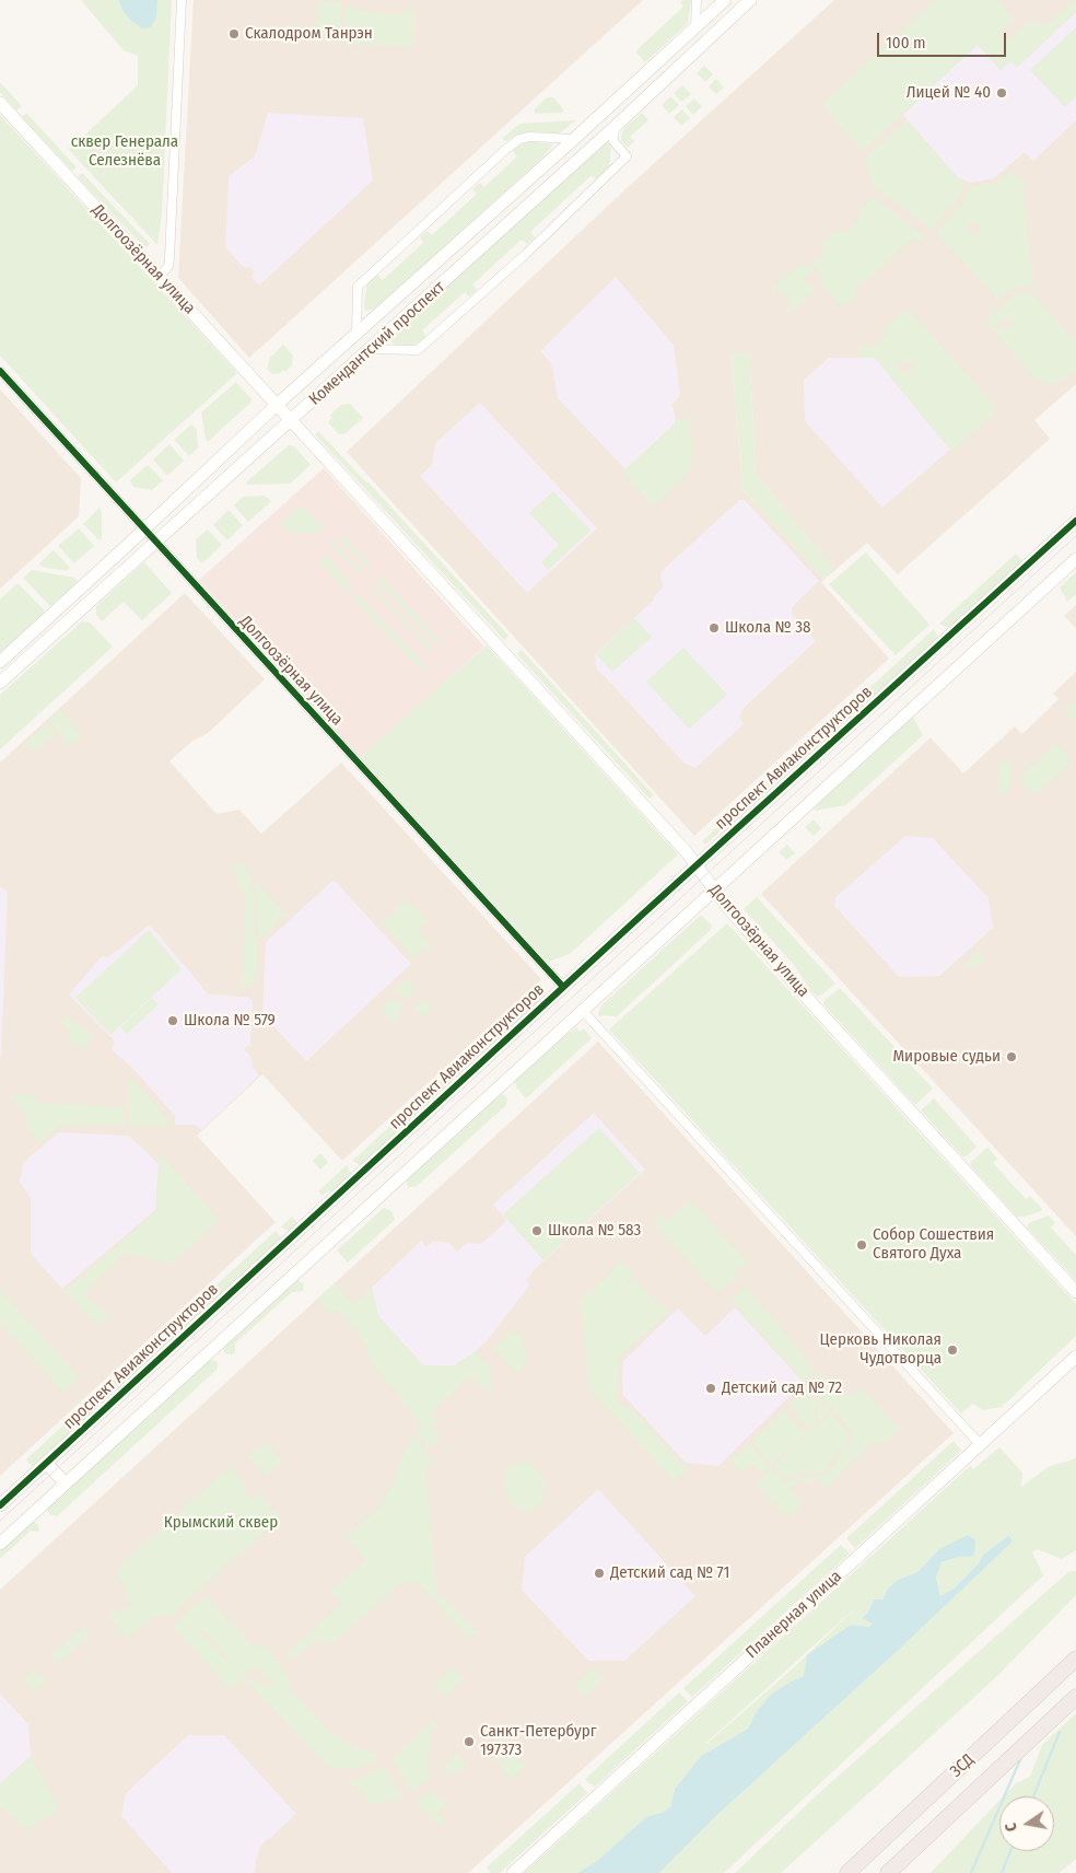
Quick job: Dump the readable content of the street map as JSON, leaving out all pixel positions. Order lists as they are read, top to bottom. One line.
{"streets":{"highway":["ЗСД"],"street":["Долгоозёрная улица","Комендантский проспект","проспект Авиаконструкторов","Планерная улица"]},"crossings":[["Долгоозёрная улица","Комендантский проспект"],["Долгоозёрная улица","проспект Авиаконструкторов"]],"parks":["сквер Генерала Селезнёва","Крымский сквер"],"places":["Скалодром Танрэн","Лицей № 40","Школа № 38","Школа № 579","Мировые судьи","Школа № 583","Собор Сошествия Святого Духа","Церковь Николая Чудотворца","Детский сад № 72","Детский сад № 71","Санкт-Петербург 197373"],"scale_bar":"100 m","north":"left"}
